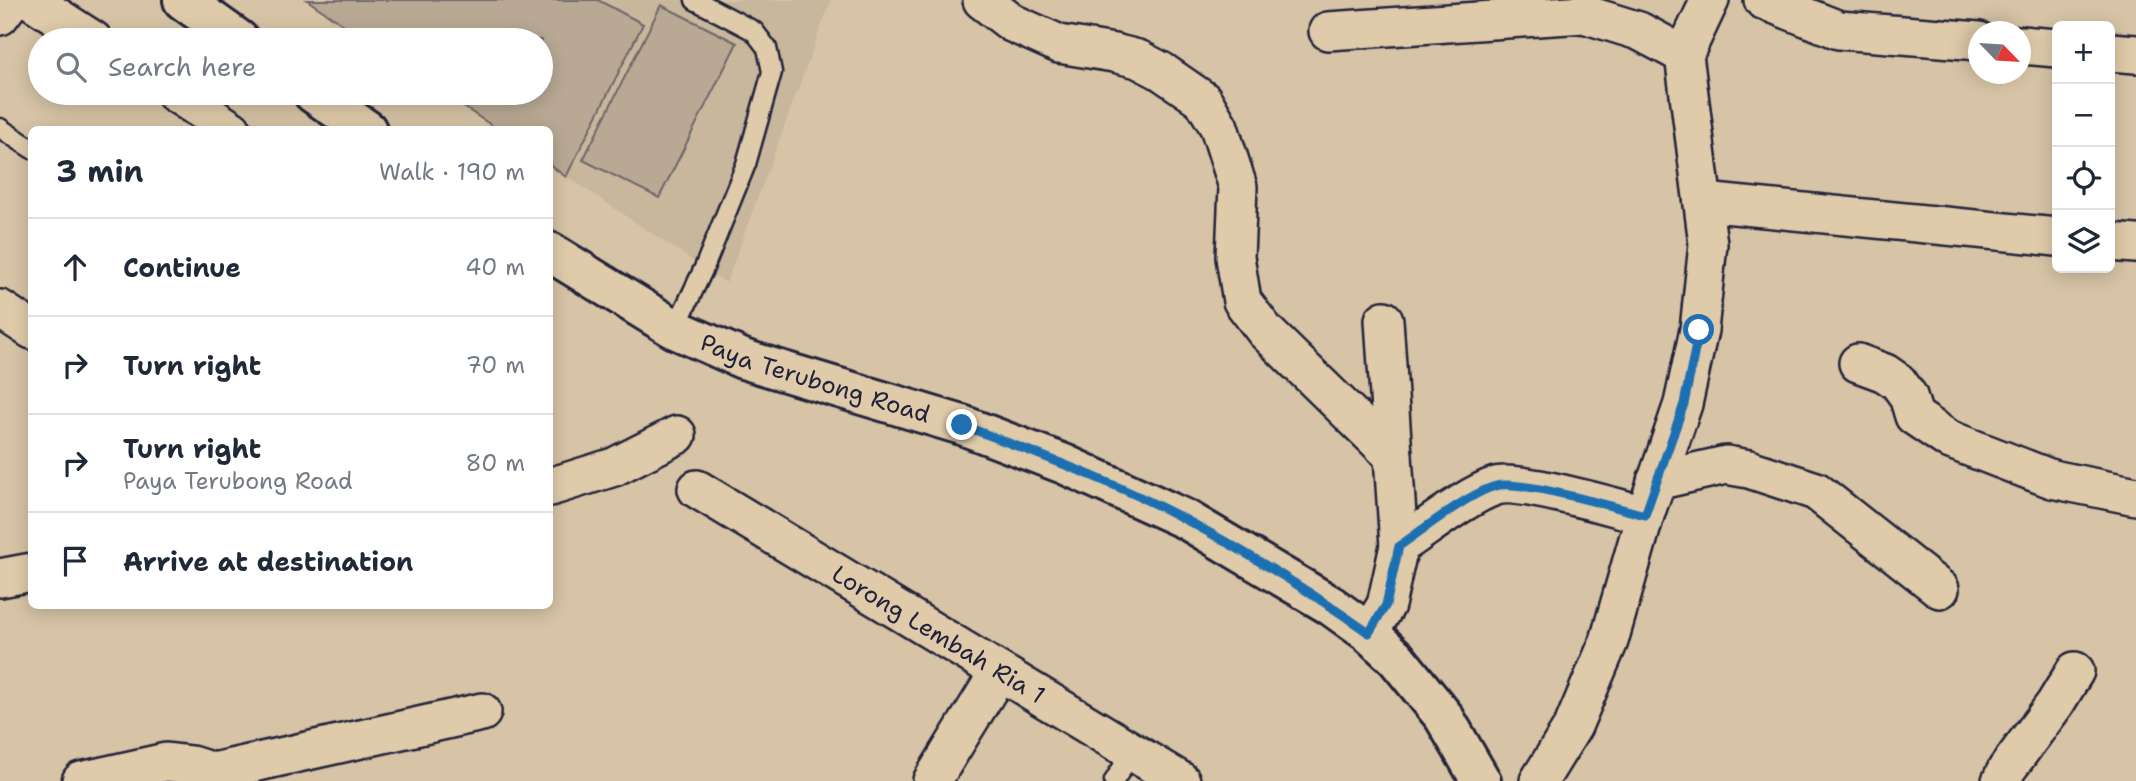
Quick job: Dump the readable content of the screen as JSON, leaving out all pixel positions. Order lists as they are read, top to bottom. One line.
{"streets":{"main road":["Paya Terubong Road"],"street":["Lorong Lembah Ria 1"]},"north":"bottom right","page":{"map_buttons":["+","−"],"search":"Search here","heading":["3 min","Walk · 190 m"],"list":[["Continue","40 m"],["Turn right","70 m"],["Turn right","Paya Terubong Road","80 m"],"Arrive at destination"]}}
